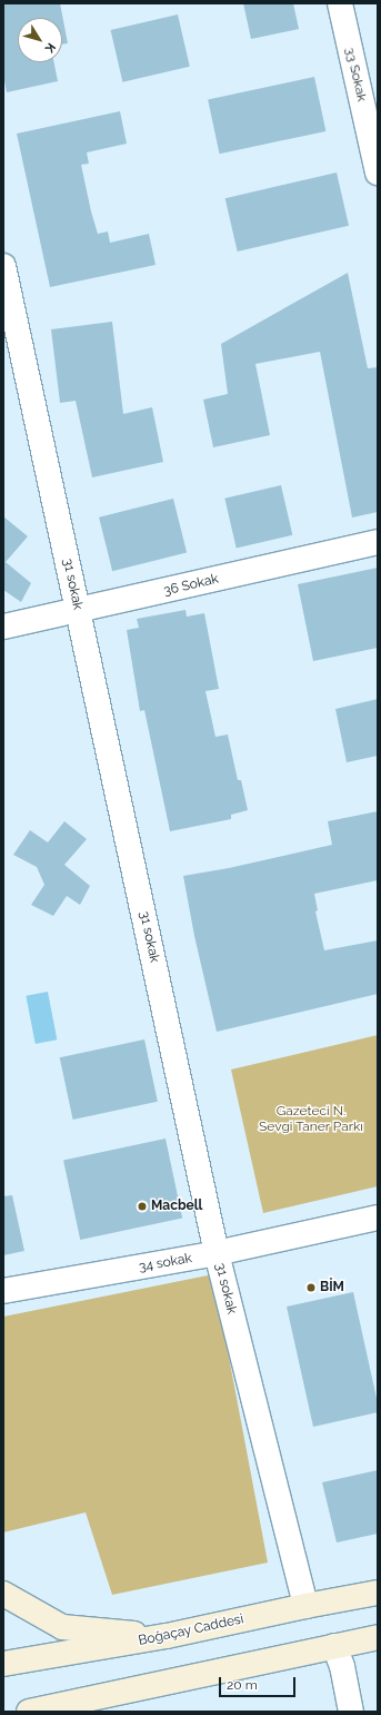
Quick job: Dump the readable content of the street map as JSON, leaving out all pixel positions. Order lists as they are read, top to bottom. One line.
{"streets":{"main road":["Boğaçay Caddesi"],"street":["33 Sokak","31 sokak","36 Sokak","34 sokak"]},"crossings":[["31 sokak","36 Sokak"],["31 sokak","34 sokak"],["31 sokak","Boğaçay Caddesi"]],"parks":["Gazeteci N. Sevgi Taner Parkı"],"places":["Macbell","BİM"],"scale_bar":"20 m","north":"bottom right"}
